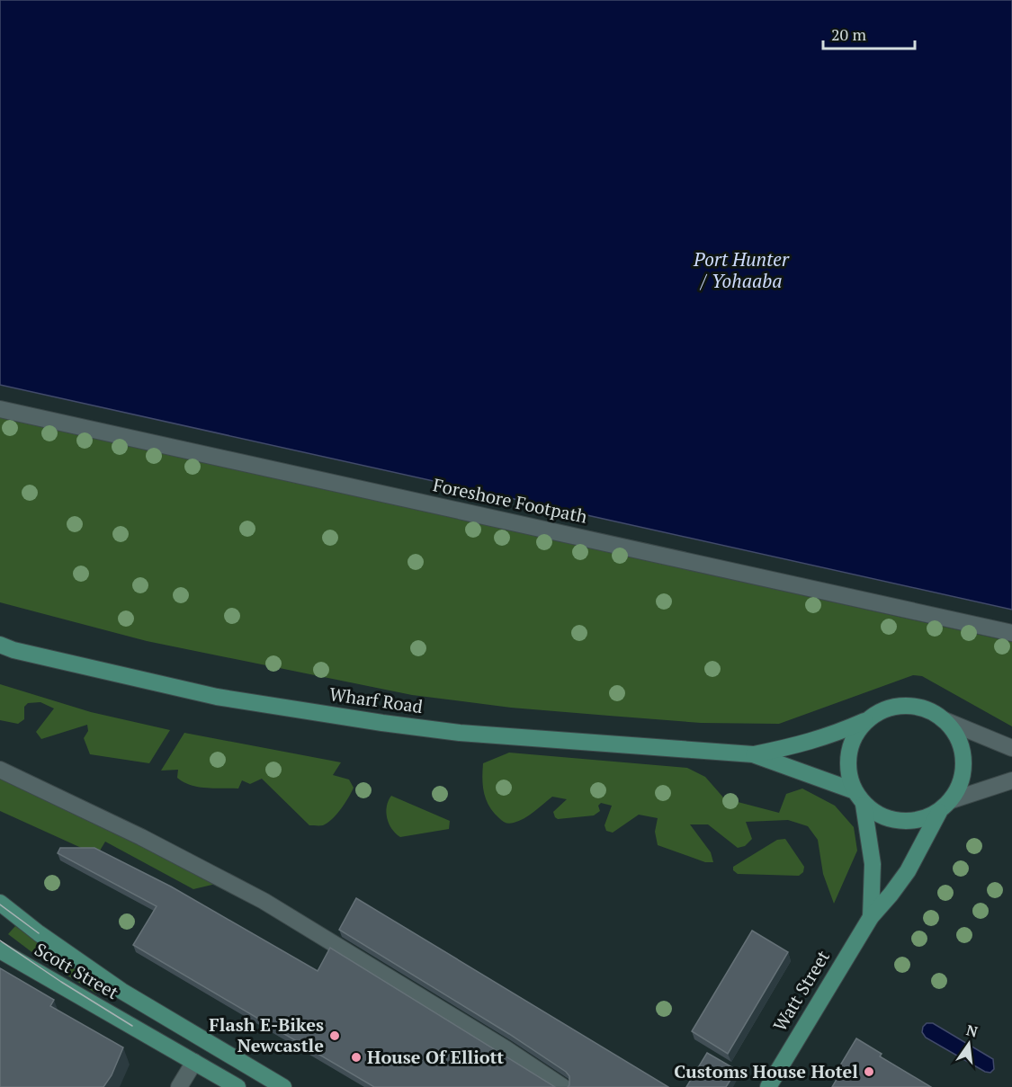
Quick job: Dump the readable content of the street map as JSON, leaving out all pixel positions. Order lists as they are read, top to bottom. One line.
{"streets":{"main road":["Wharf Road","Scott Street","Watt Street"],"street":["Foreshore Footpath"]},"crossings":[["Wharf Road","Watt Street"]],"water":["Port Hunter / Yohaaba"],"places":["Flash E-Bikes Newcastle","House Of Elliott","Customs House Hotel"],"scale_bar":"20 m","north":"top"}
